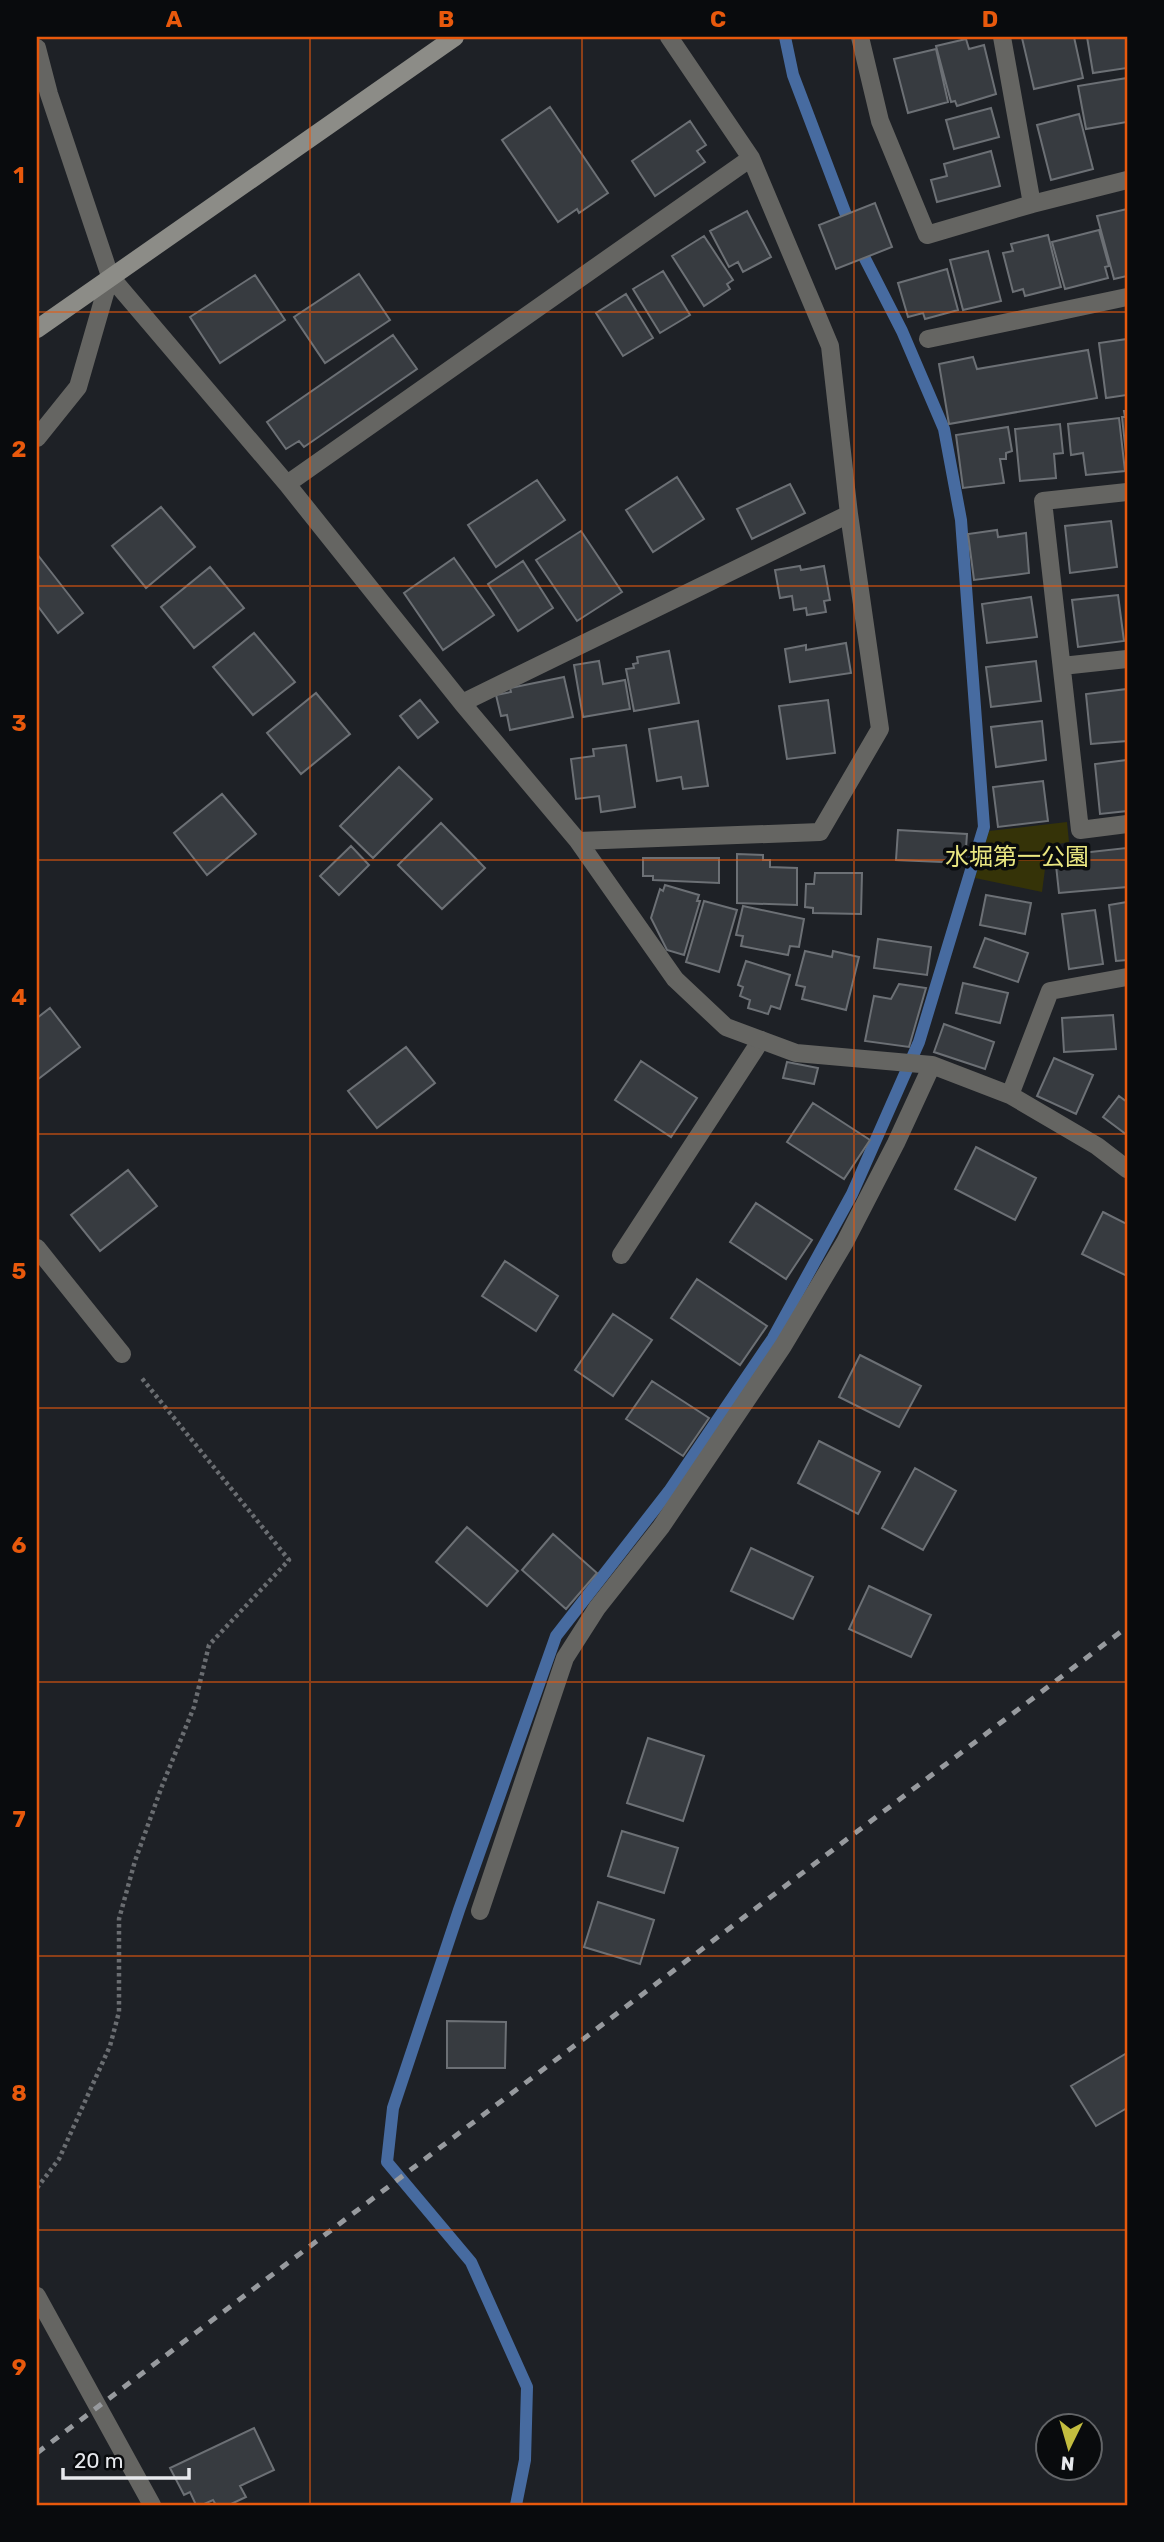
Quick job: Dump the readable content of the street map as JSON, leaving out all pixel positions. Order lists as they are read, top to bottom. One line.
{"parks":["水堀第一公園"],"scale_bar":"20 m","north":"bottom","grid":{"columns":["A","B","C","D"],"rows":["1","2","3","4","5","6","7","8","9"]}}
